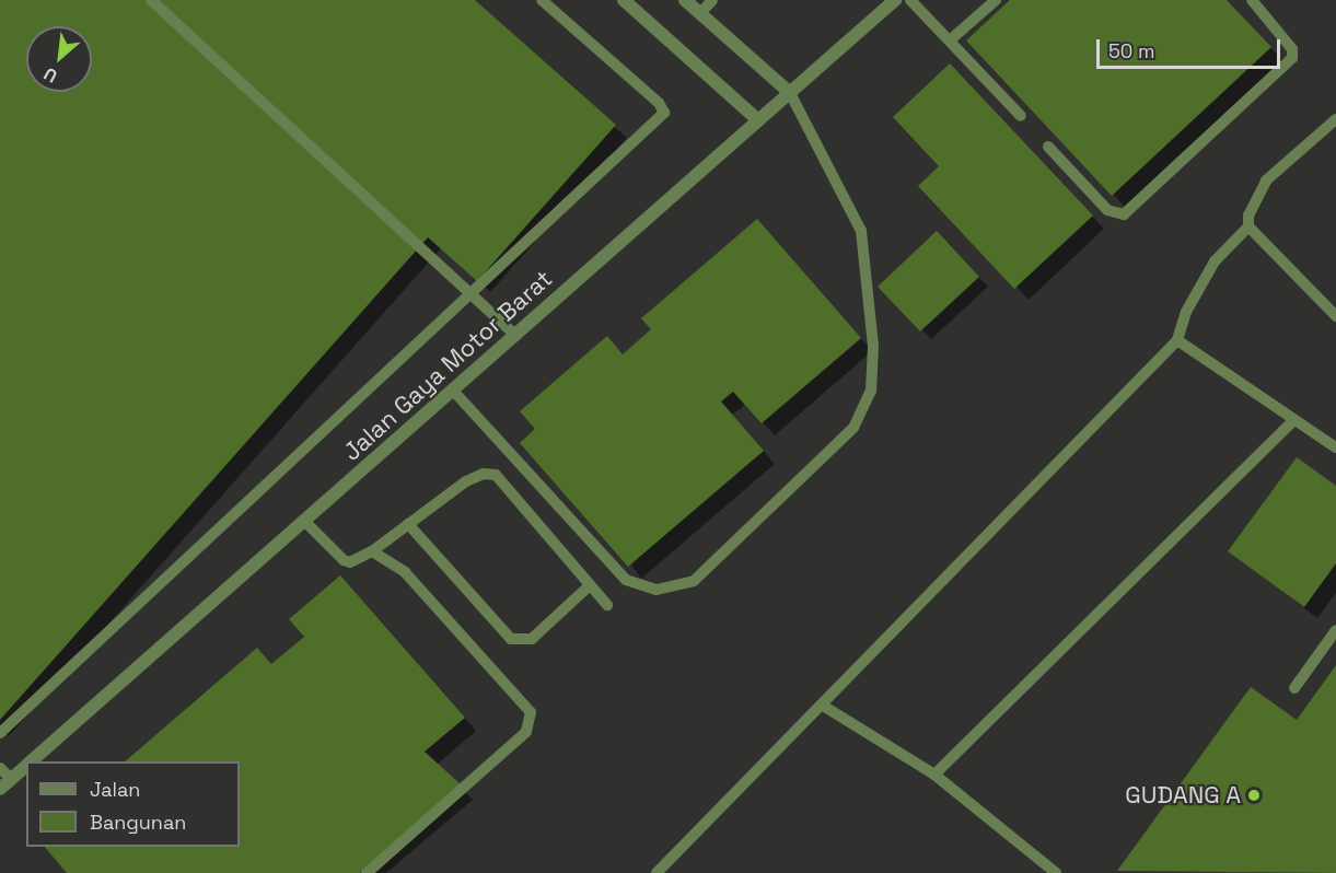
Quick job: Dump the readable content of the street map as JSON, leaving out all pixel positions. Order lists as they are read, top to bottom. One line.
{"streets":{"street":["Jalan Gaya Motor Barat"]},"places":["GUDANG A"],"legend":["Jalan","Bangunan"],"scale_bar":"50 m","north":"bottom left"}
